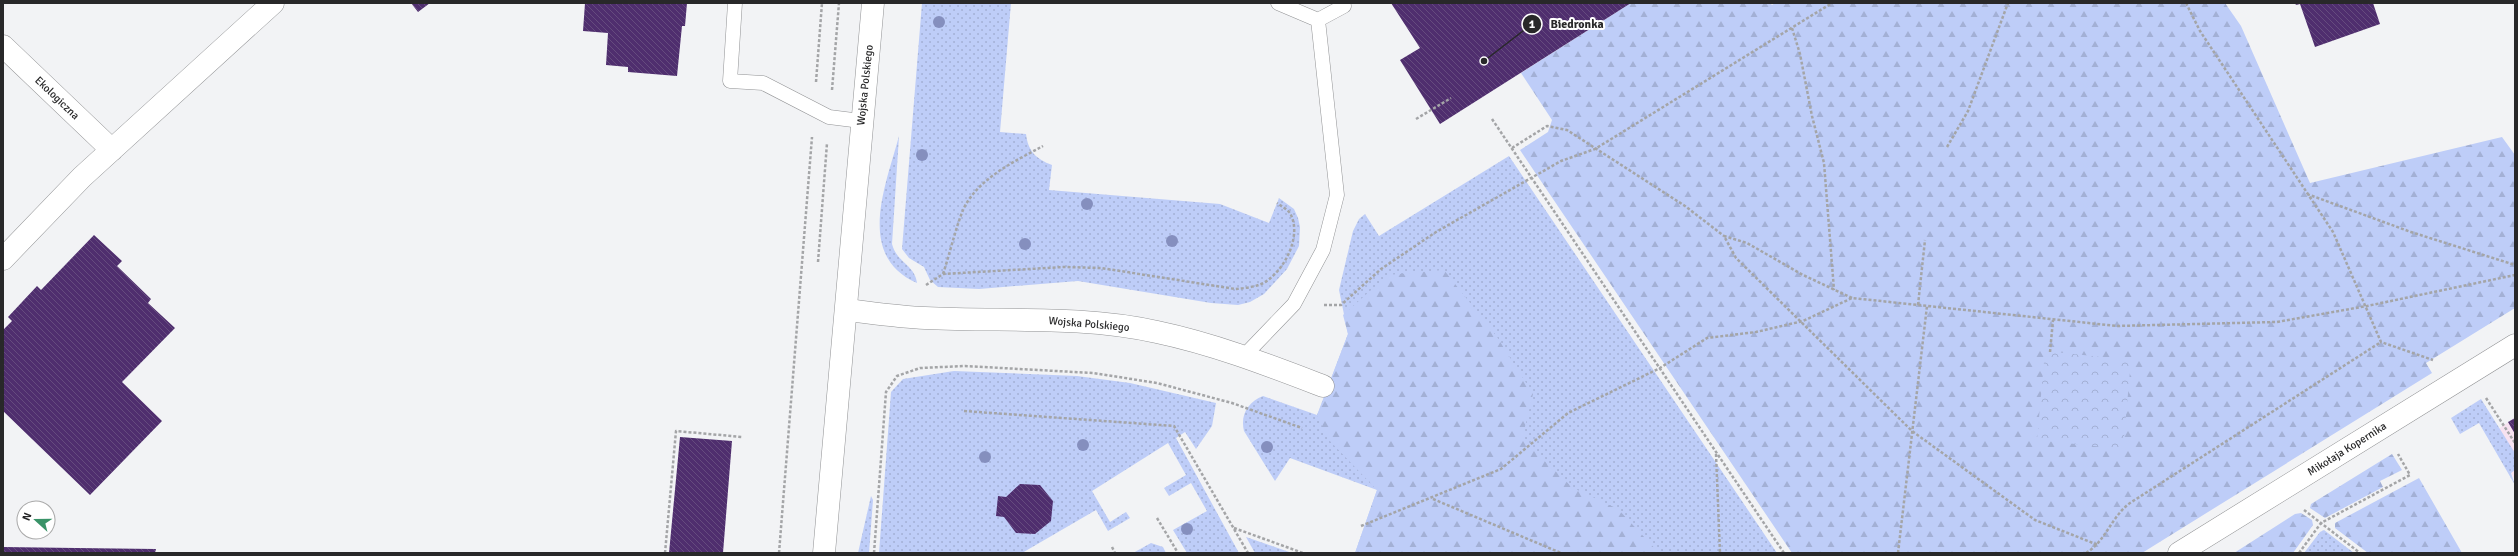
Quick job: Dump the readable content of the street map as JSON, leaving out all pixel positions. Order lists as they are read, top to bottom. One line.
{"streets":{"street":["Wojska Polskiego","Ekologiczna","Mikołaja Kopernika"]},"places":["Biedronka"],"north":"left"}
